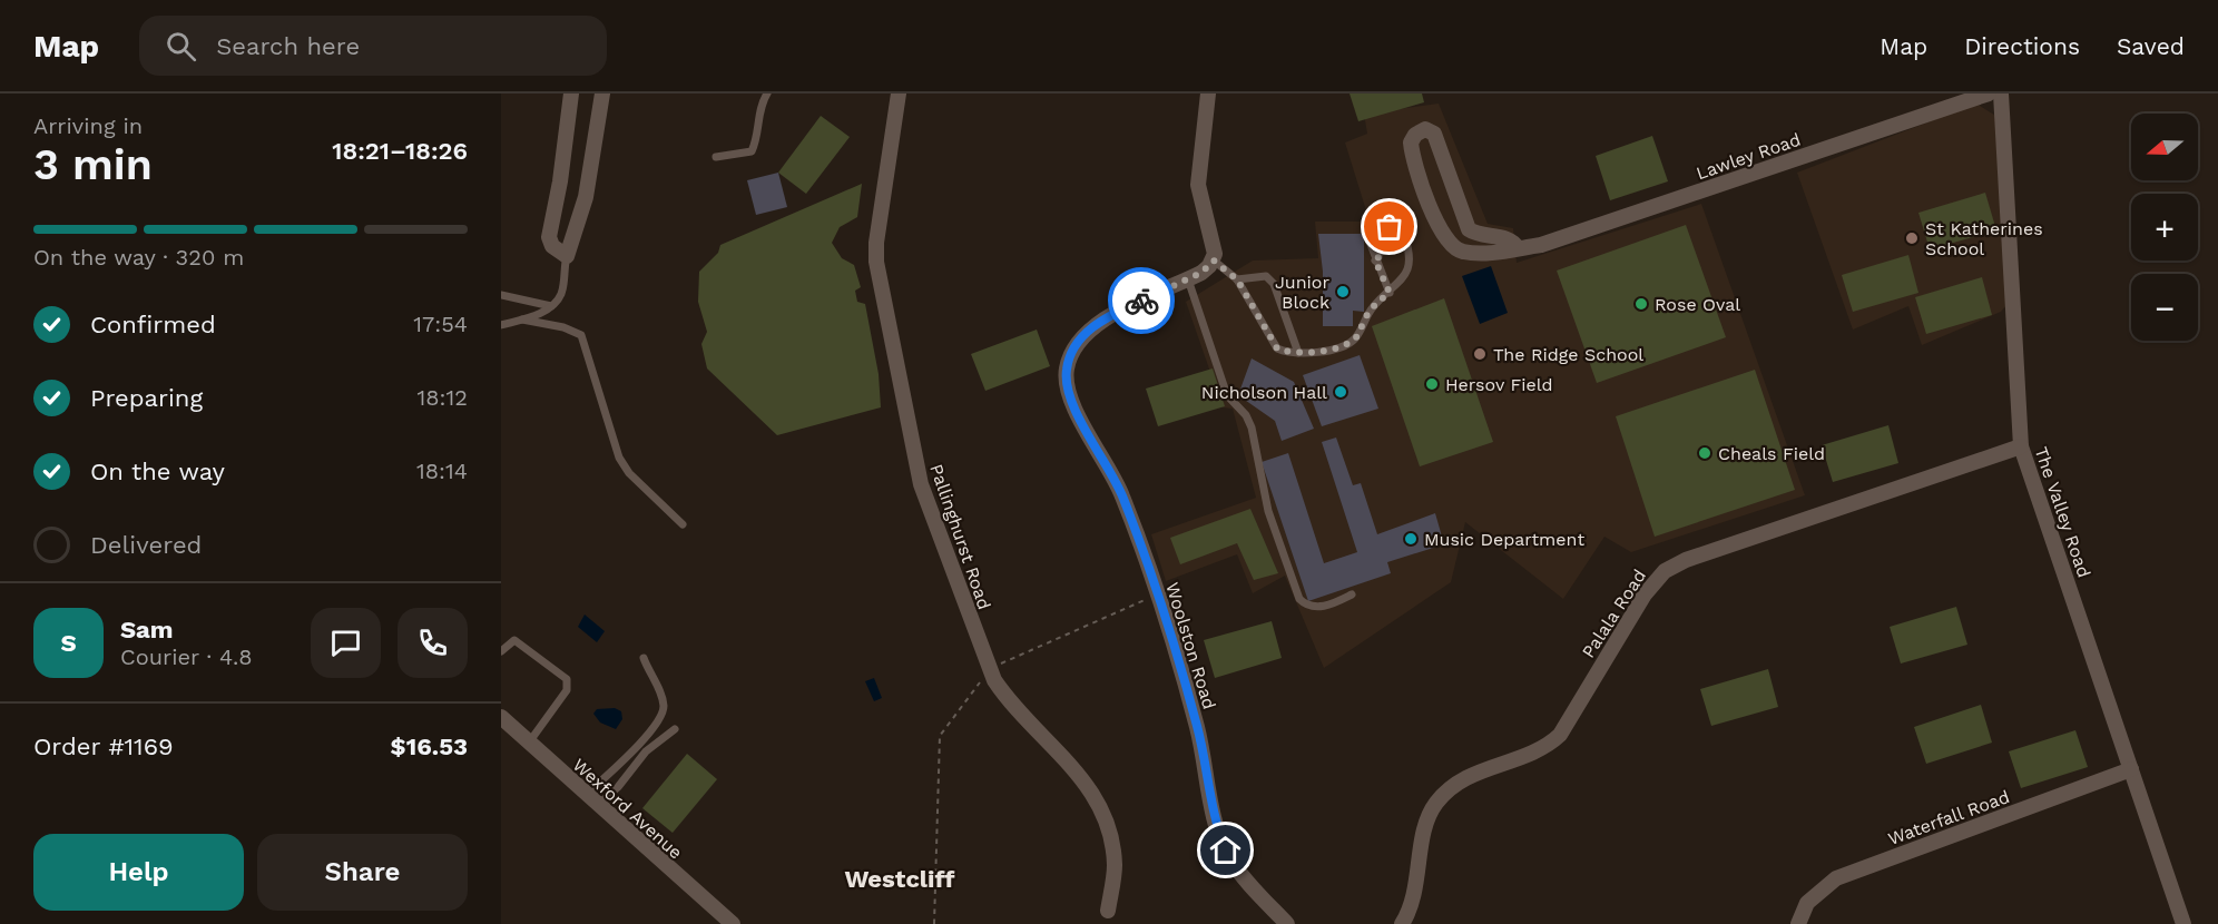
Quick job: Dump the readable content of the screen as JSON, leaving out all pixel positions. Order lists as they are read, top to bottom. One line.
{"streets":{"street":["Lawley Road","The Valley Road","Pallinghurst Road","Palala Road","Woolston Road","Wexford Avenue","Waterfall Road"]},"crossings":[["The Valley Road","Palala Road"],["The Valley Road","Waterfall Road"]],"districts":["Westcliff"],"places":["St Katherines School","Junior Block","Rose Oval","The Ridge School","Hersov Field","Nicholson Hall","Cheals Field","Music Department"],"north":"left","page":{"header":"Map","search":"Search here","nav":["Map","Directions","Saved"],"heading":["3 min","Arriving in","18:21–18:26"],"panel":["Sam","Courier · 4.8","Order #1169","$16.53"],"map_buttons":["+","−"],"bar":"On the way · 320 m","list":[["Confirmed","17:54"],["Preparing","18:12"],["On the way","18:14"],"Delivered"],"round":"S","buttons":["Help","Share"]}}
